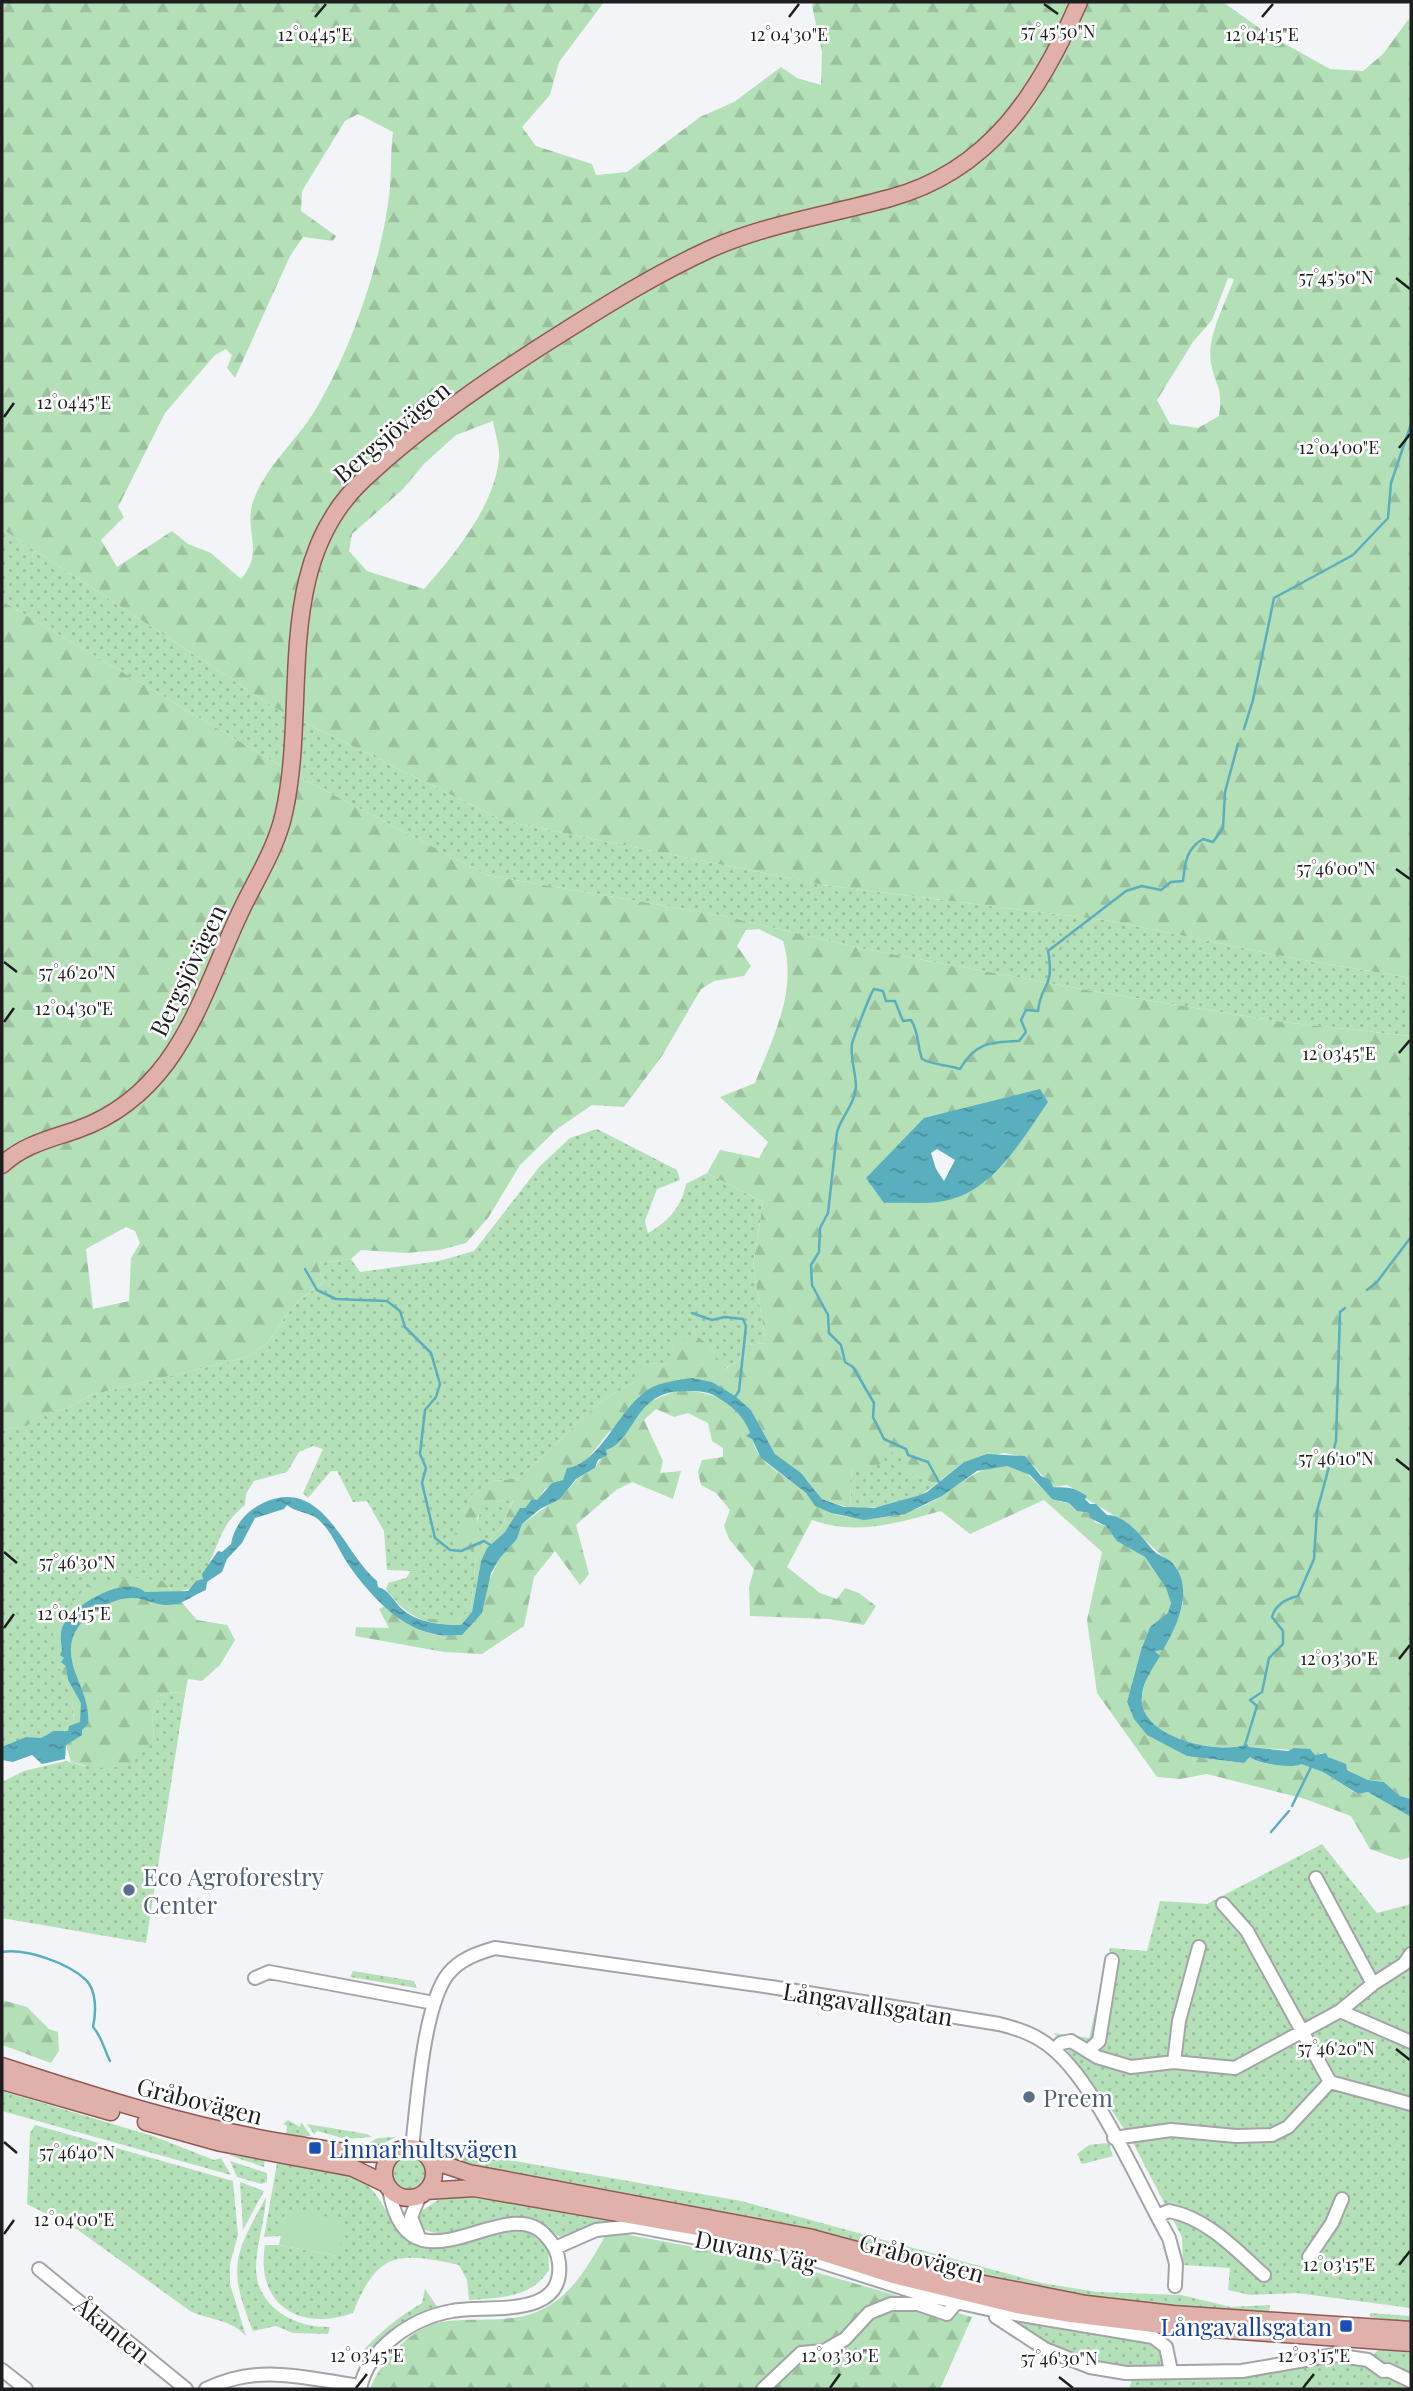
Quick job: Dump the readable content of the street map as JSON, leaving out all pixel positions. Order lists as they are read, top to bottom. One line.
{"streets":{"main road":["Bergsjövägen","Gråbovägen"],"street":["Långavallsgatan","Duvans Väg","Åkanten"]},"crossings":[["Långavallsgatan","Gråbovägen"]],"places":{"other":["Eco Agroforestry Center","Preem"],"transit":["Linnarhultsvägen","Långavallsgatan"]},"coordinates":["57°45'50\"N","12°04'45\"E","12°04'30\"E","12°04'15\"E","12°04'00\"E","57°46'00\"N","57°46'20\"N","12°03'45\"E","57°46'10\"N","57°46'30\"N","12°03'30\"E","57°46'40\"N","12°03'15\"E"]}
